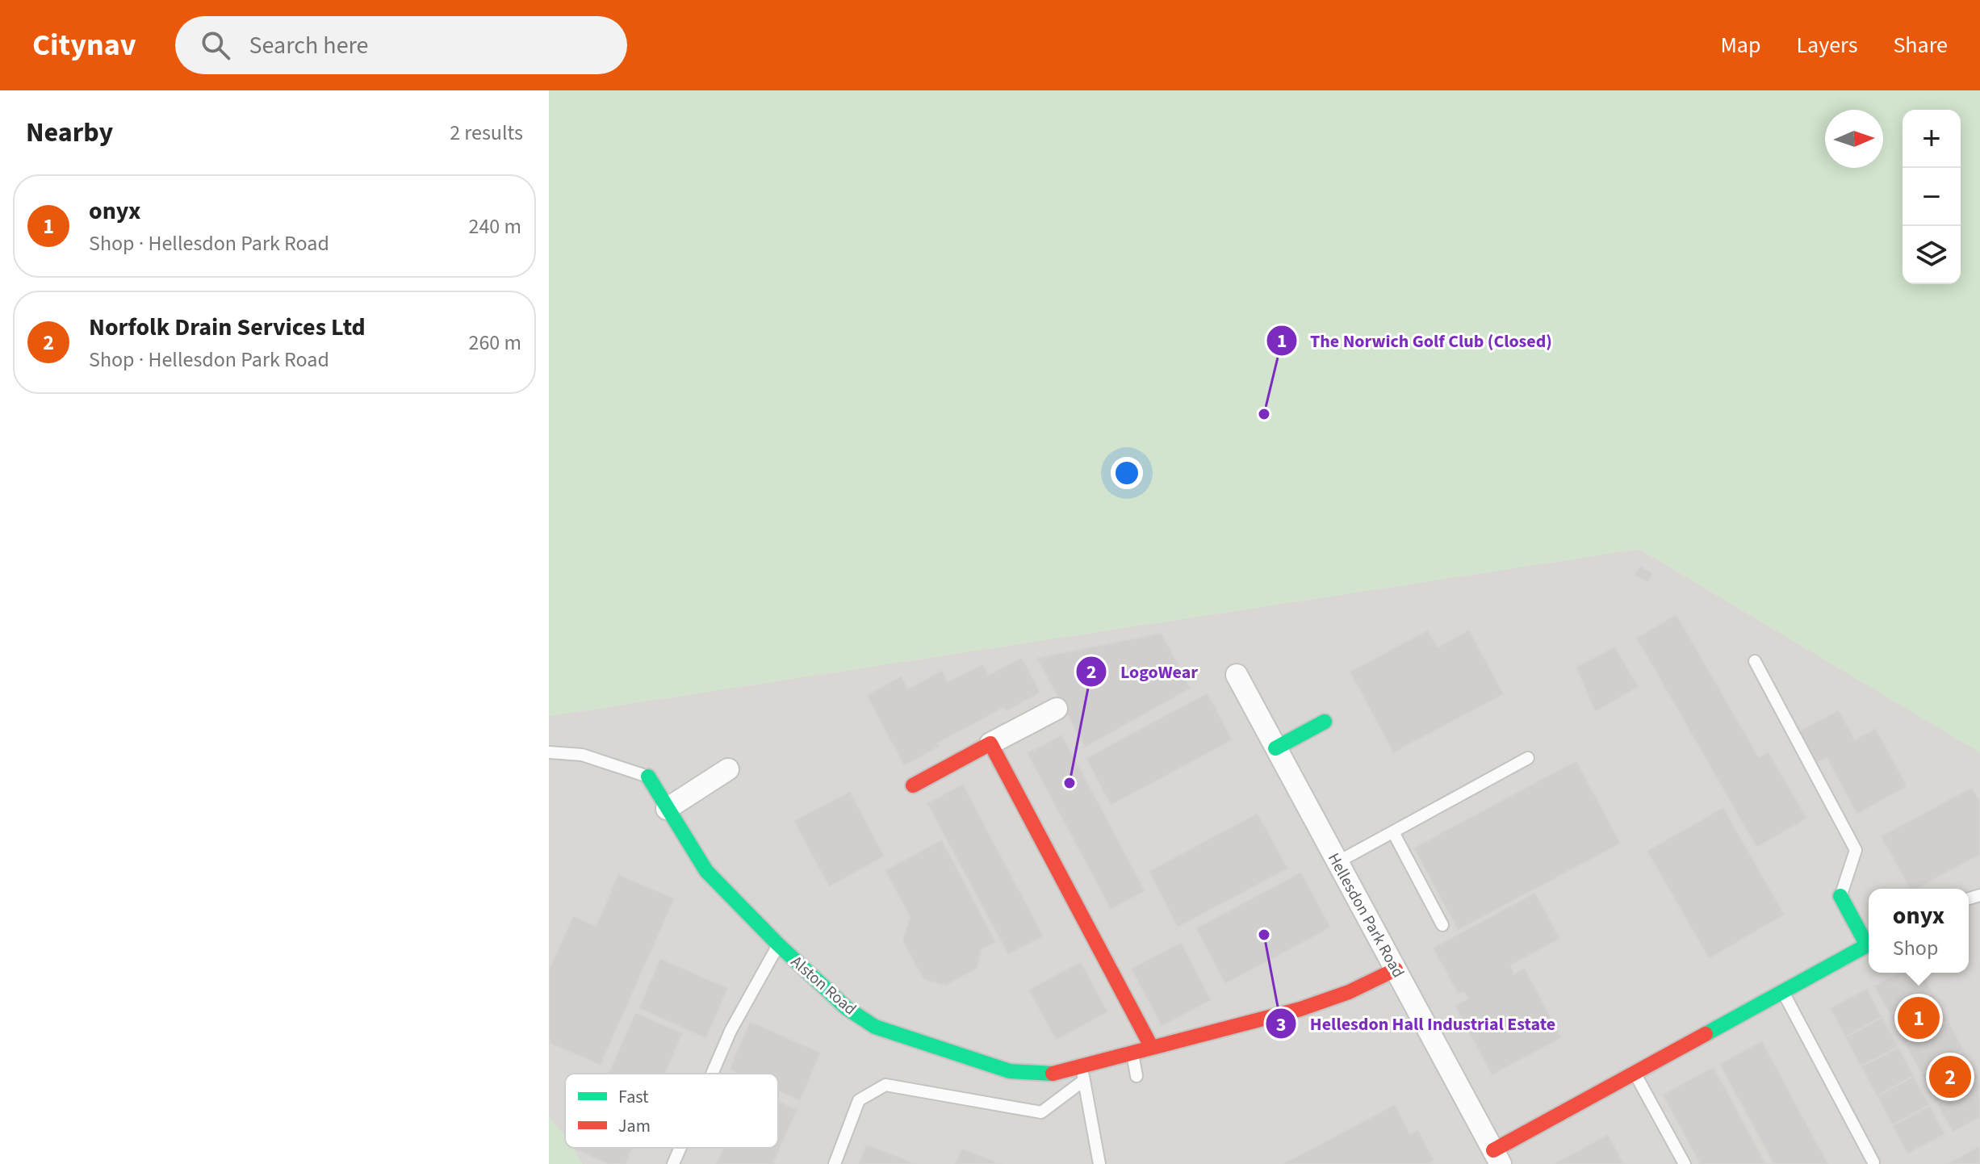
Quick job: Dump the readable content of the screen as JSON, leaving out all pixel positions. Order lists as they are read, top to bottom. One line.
{"streets":{"street":["Hellesdon Park Road","Alston Road"]},"crossings":[["Hellesdon Park Road","Alston Road"]],"places":["The Norwich Golf Club (Closed)","LogoWear","Hellesdon Hall Industrial Estate"],"legend":["Fast","Jam"],"north":"right","page":{"header":"Citynav","search":"Search here","nav":["Map","Layers","Share"],"heading":["Nearby","2 results"],"map_buttons":["+","−"],"list":[{"mark":"1","name":"onyx","note":"Shop · Hellesdon Park Road","value":"240 m"},{"mark":"2","name":"Norfolk Drain Services Ltd","note":"Shop · Hellesdon Park Road","value":"260 m"}],"popup":["onyx","Shop"],"pins":["1","2"]}}
